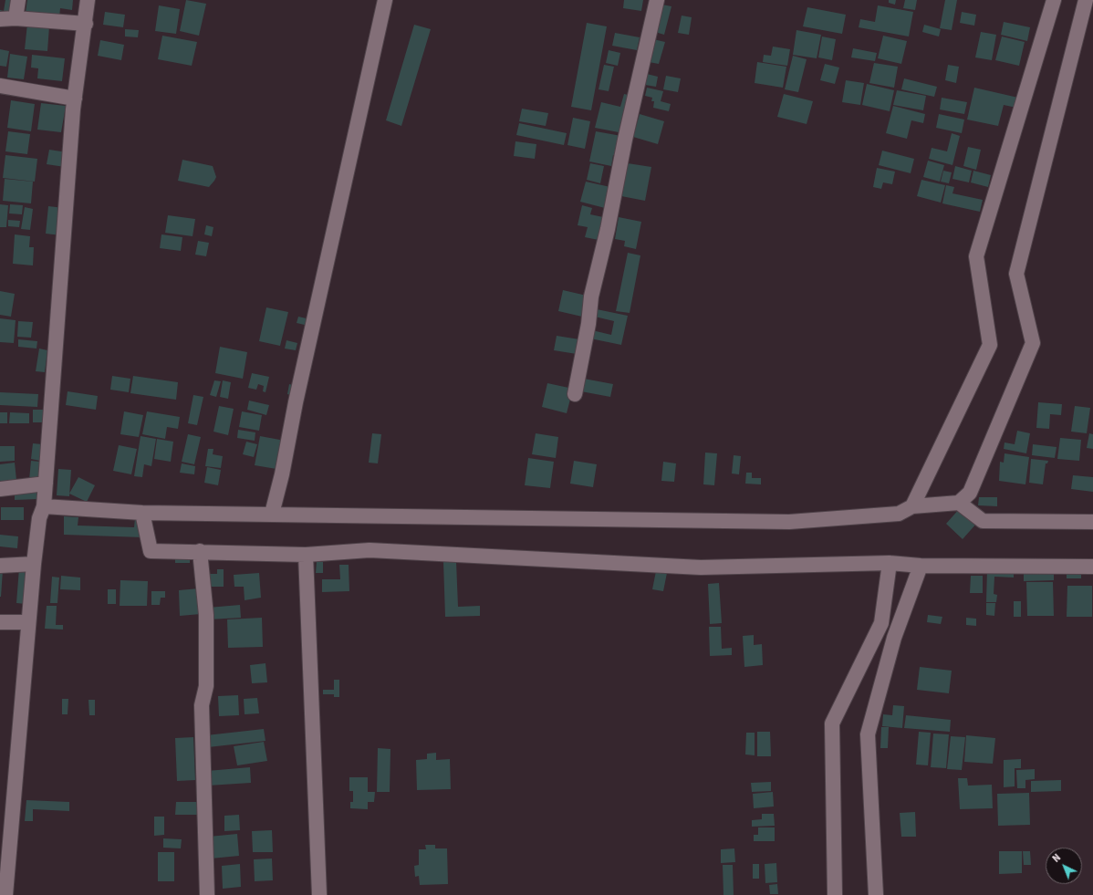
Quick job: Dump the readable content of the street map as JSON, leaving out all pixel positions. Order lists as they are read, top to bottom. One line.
{"north":"top left"}
